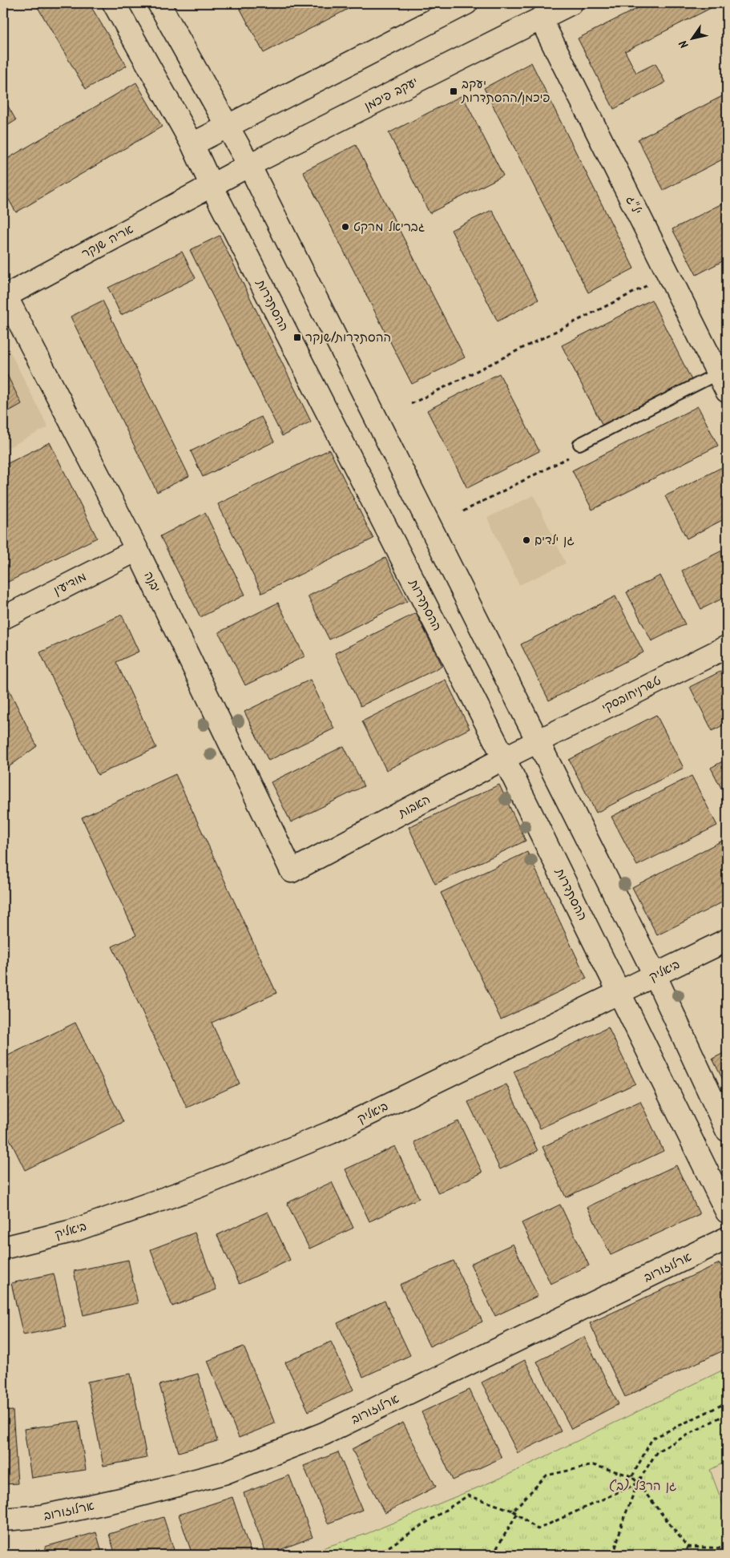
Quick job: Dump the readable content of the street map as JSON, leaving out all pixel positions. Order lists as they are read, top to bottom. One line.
{"streets":{"street":["יעקב פיכמן","יל\"ג","אריה שנקר","ההסתדרות","יבנה","מודיעין","טשרניחובסקי","האבות","ביאליק","ארלוזורוב"]},"crossings":[["יעקב פיכמן","יל\"ג"],["יעקב פיכמן","אריה שנקר"],["יעקב פיכמן","ההסתדרות"],["אריה שנקר","ההסתדרות"],["אריה שנקר","יבנה"],["ההסתדרות","האבות"],["ההסתדרות","ביאליק"],["יבנה","מודיעין"],["יבנה","האבות"],["טשרניחובסקי","האבות"]],"parks":["גן הרצל (ב')"],"places":{"transit":["יעקב פיכמן/ההסתדרות","ההסתדרות/שנקר"],"other":["גבריאל מרקט","גן ילדים"]},"north":"bottom left"}
